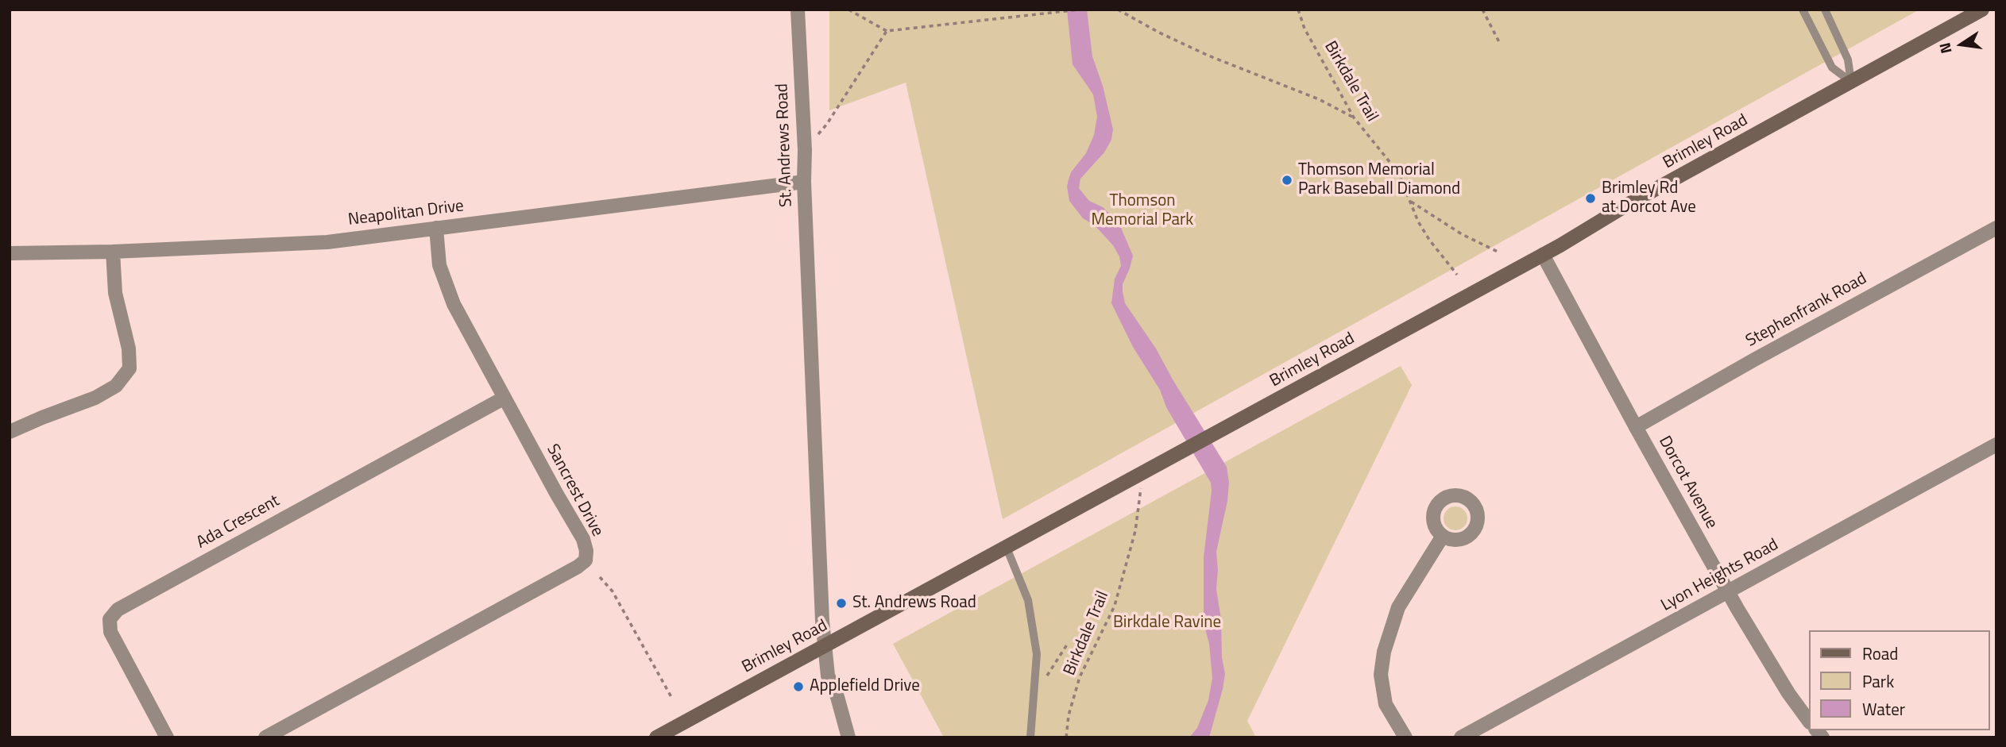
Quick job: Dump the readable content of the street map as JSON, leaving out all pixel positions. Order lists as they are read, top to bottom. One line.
{"streets":{"main road":["Brimley Road"],"street":["St. Andrews Road","Neapolitan Drive","Stephenfrank Road","Dorcot Avenue","Sancrest Drive","Ada Crescent","Lyon Heights Road"],"path":["Birkdale Trail"]},"crossings":[["Birkdale Trail","Brimley Road"],["Brimley Road","St. Andrews Road"],["Brimley Road","Dorcot Avenue"],["St. Andrews Road","Neapolitan Drive"],["Neapolitan Drive","Sancrest Drive"],["Stephenfrank Road","Dorcot Avenue"],["Dorcot Avenue","Lyon Heights Road"],["Sancrest Drive","Ada Crescent"]],"parks":["Thomson Memorial Park","Birkdale Ravine"],"places":["Thomson Memorial Park Baseball Diamond","Brimley Rd at Dorcot Ave","St. Andrews Road","Applefield Drive"],"legend":["Road","Park","Water"],"north":"left"}
